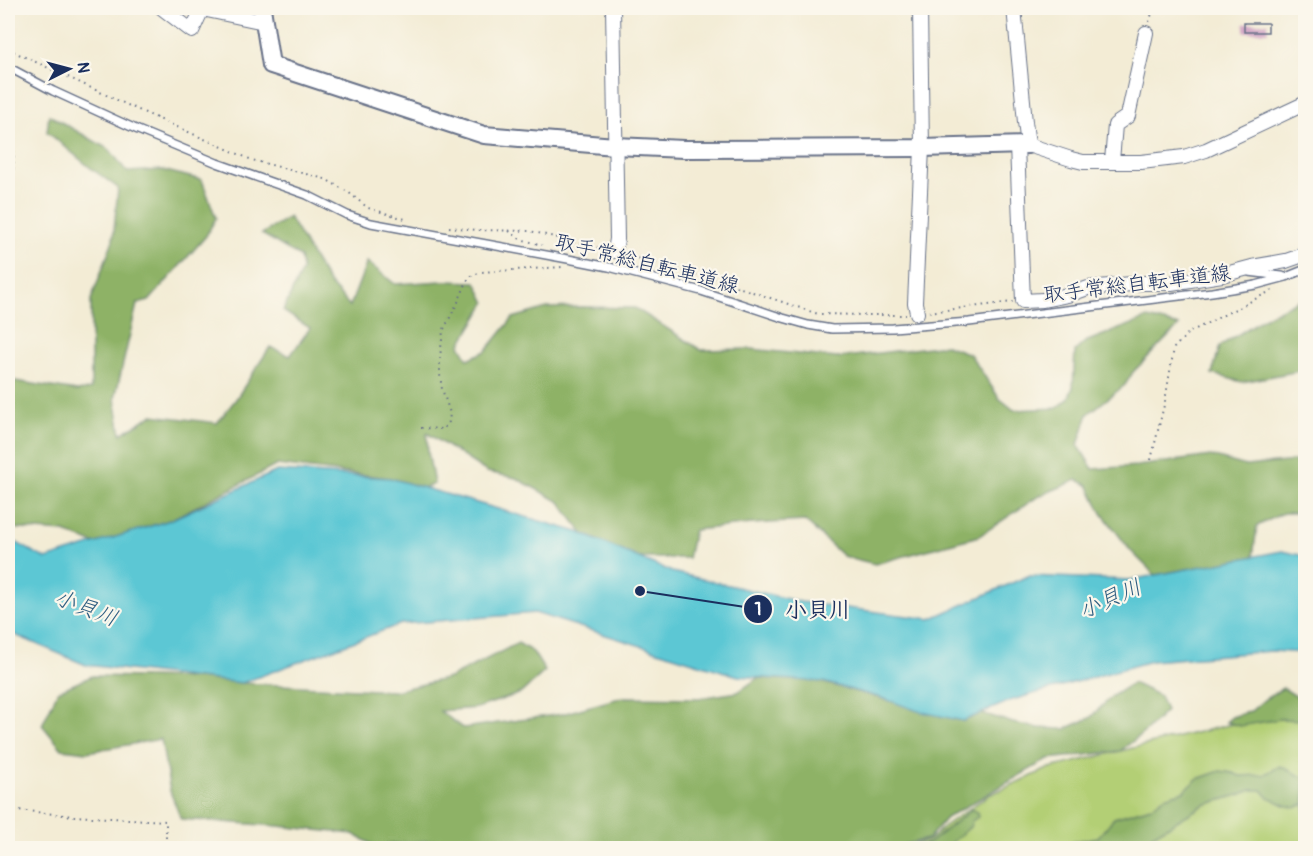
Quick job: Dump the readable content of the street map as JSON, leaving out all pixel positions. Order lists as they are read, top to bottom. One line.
{"streets":{"lane":["取手常総自転車道線"]},"water":["小貝川"],"places":["小貝川"],"north":"right"}
